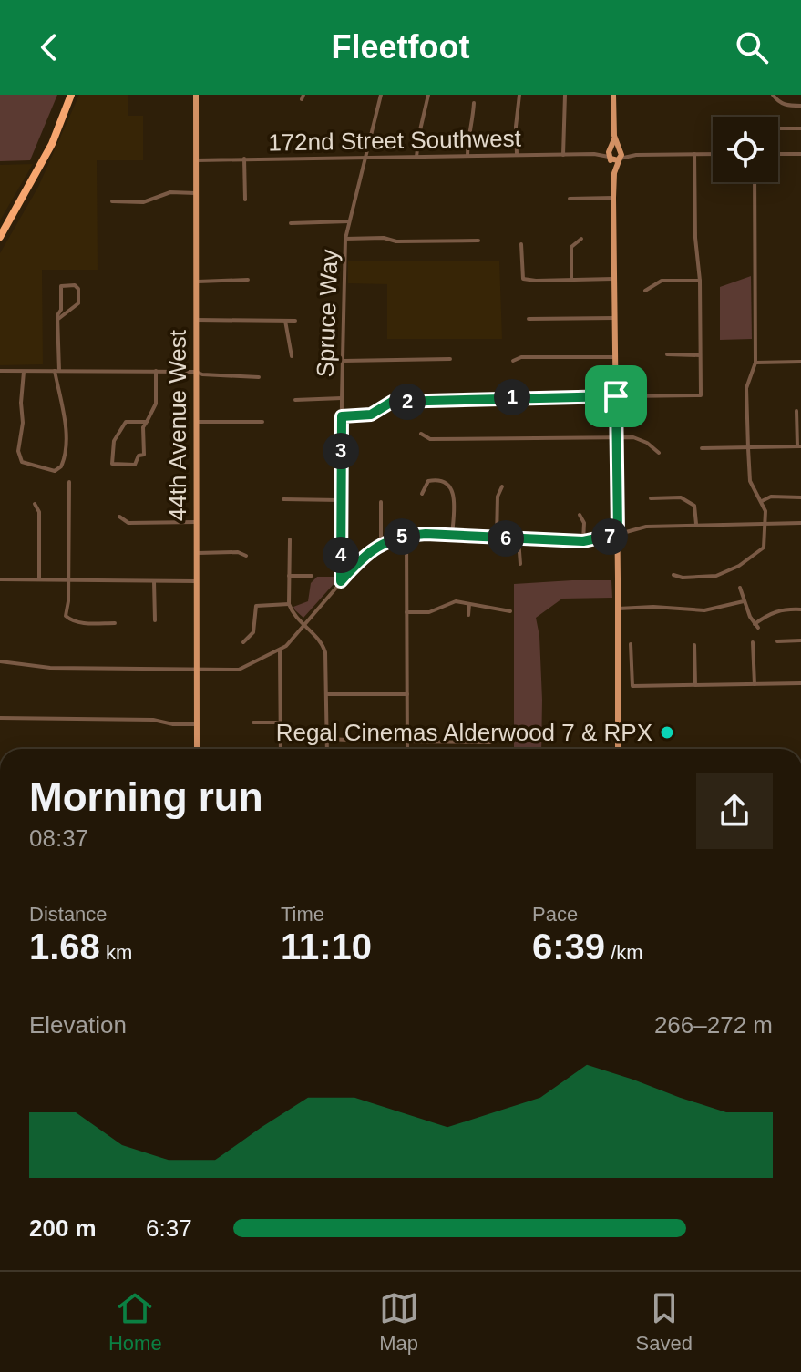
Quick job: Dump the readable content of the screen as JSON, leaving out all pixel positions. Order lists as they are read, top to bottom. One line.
{"streets":{"main road":["44th Avenue West"],"street":["172nd Street Southwest","Spruce Way"]},"crossings":[["172nd Street Southwest","Spruce Way"],["172nd Street Southwest","44th Avenue West"]],"places":["Regal Cinemas Alderwood 7 & RPX"],"page":{"header":"Fleetfoot","pins":["1","2","3","5","7","6","4"],"heading":["Morning run","08:37"],"stats":[["Distance","1.68 km"],["Time","11:10"],["Pace","6:39 /km"]],"chart":["Elevation","266–272 m"],"list":[{"name":"200 m","note":"6:37"}],"tabs":["Home","Map","Saved"]}}
